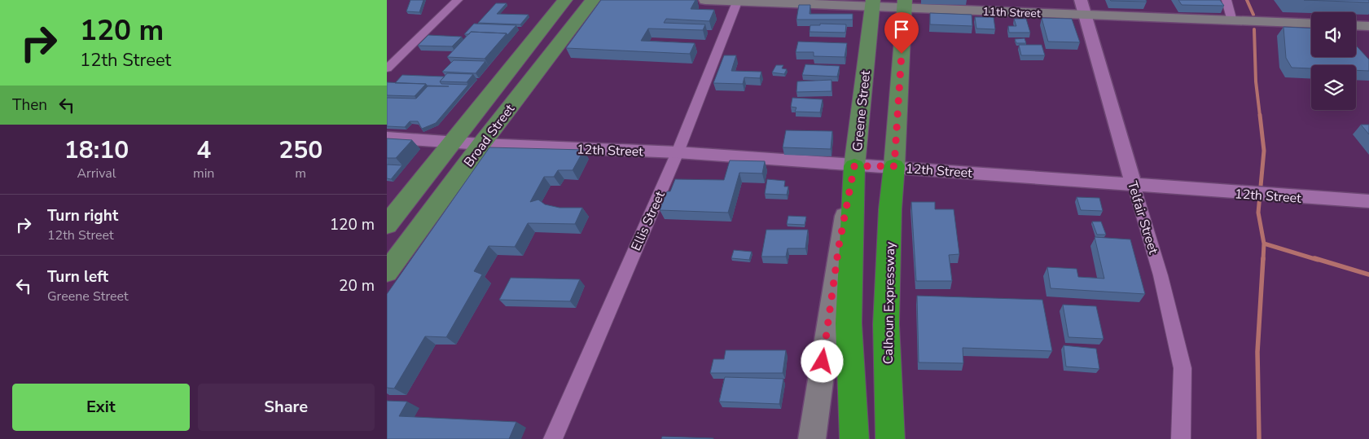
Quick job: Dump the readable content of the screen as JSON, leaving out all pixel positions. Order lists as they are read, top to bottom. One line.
{"streets":{"highway":["Calhoun Expressway"],"main road":["11th Street","Greene Street","Broad Street"],"street":["12th Street","Telfair Street","Ellis Street"]},"crossings":[["11th Street","Greene Street"],["11th Street","Telfair Street"],["11th Street","Ellis Street"],["Greene Street","12th Street"],["Broad Street","12th Street"],["12th Street","Telfair Street"],["12th Street","Ellis Street"],["12th Street","Calhoun Expressway"]],"page":{"turn":["120 m","12th Street"],"then":"Then","eta":["18:10","Arrival","4","min","250","m"],"list":[{"name":"Turn right","note":"12th Street","value":"120 m"},{"name":"Turn left","note":"Greene Street","value":"20 m"}],"buttons":["Exit","Share"]}}
